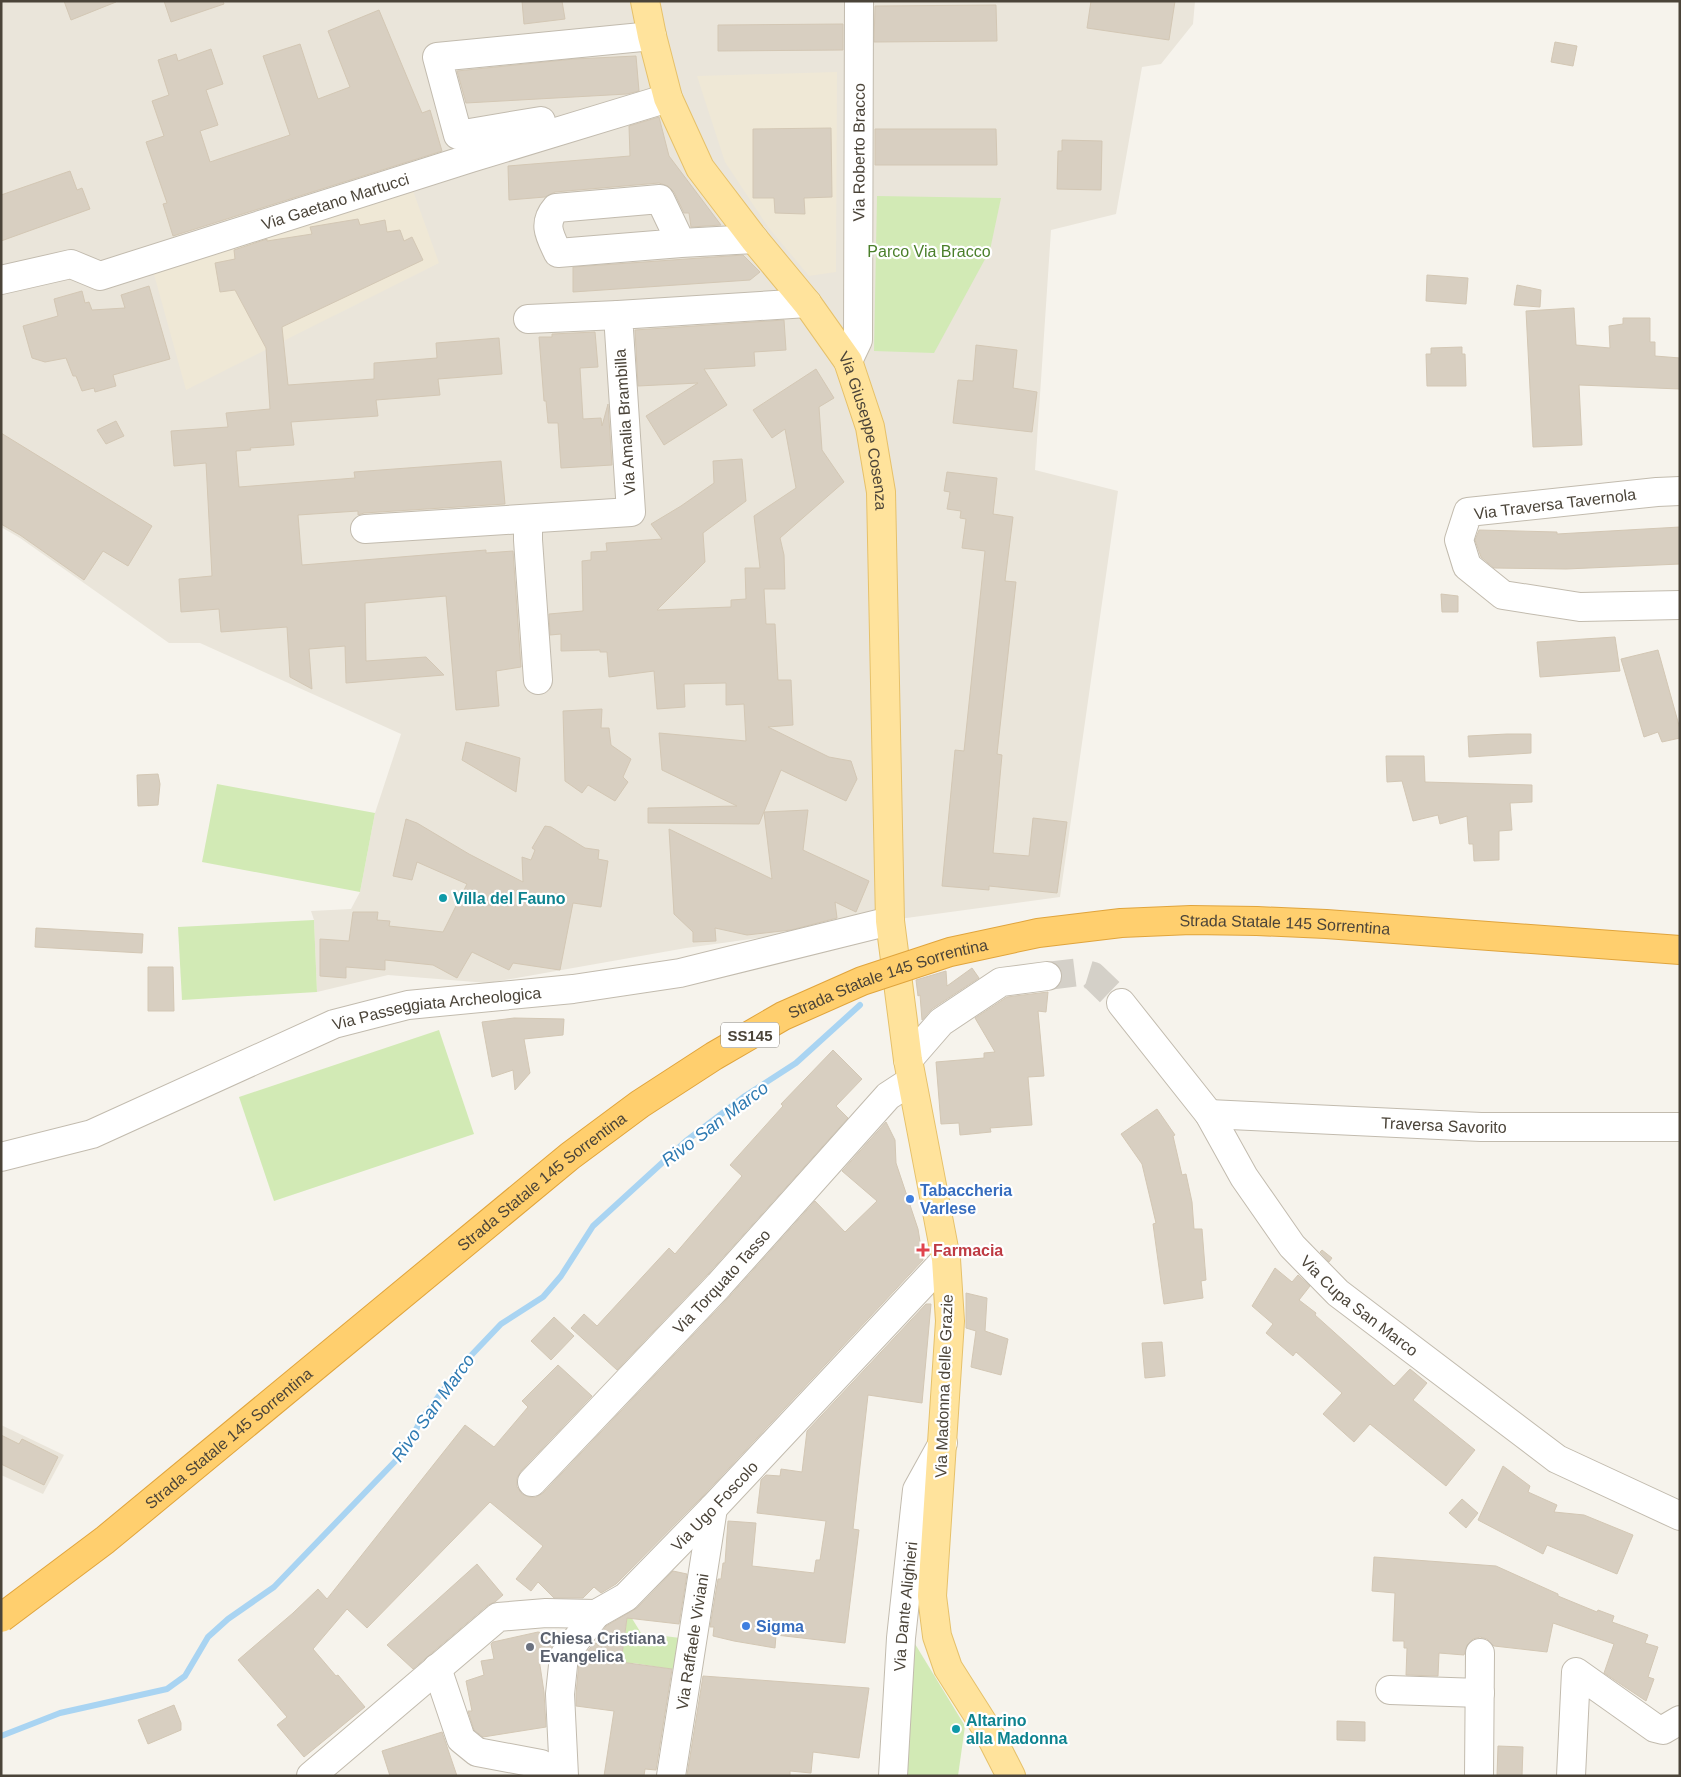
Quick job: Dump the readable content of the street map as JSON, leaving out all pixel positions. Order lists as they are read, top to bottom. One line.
{"streets":{"highway":["Strada Statale 145 Sorrentina","SS145"],"main road":["Via Giuseppe Cosenza","Via Madonna delle Grazie"],"street":["Via Roberto Bracco","Via Gaetano Martucci","Via Amalia Brambilla","Via Traversa Tavernola","Via Passeggiata Archeologica","Traversa Savorito","Via Torquato Tasso","Via Cupa San Marco","Via Ugo Foscolo","Via Dante Alighieri","Via Raffaele Viviani"]},"crossings":[["Via Roberto Bracco","Via Giuseppe Cosenza"],["Via Gaetano Martucci","Via Giuseppe Cosenza"],["Via Giuseppe Cosenza","Via Passeggiata Archeologica"],["Via Giuseppe Cosenza","Via Madonna delle Grazie"],["Via Passeggiata Archeologica","Via Madonna delle Grazie"],["Traversa Savorito","Via Cupa San Marco"],["Via Torquato Tasso","Via Madonna delle Grazie"],["Via Madonna delle Grazie","Via Ugo Foscolo"],["Via Madonna delle Grazie","Via Dante Alighieri"],["Via Ugo Foscolo","Via Raffaele Viviani"]],"water":["Rivo San Marco"],"parks":["Parco Via Bracco"],"places":{"other":["Villa del Fauno","Tabaccheria Varlese","Sigma","Chiesa Cristiana Evangelica","Altarino alla Madonna"],"health":["Farmacia"]}}
